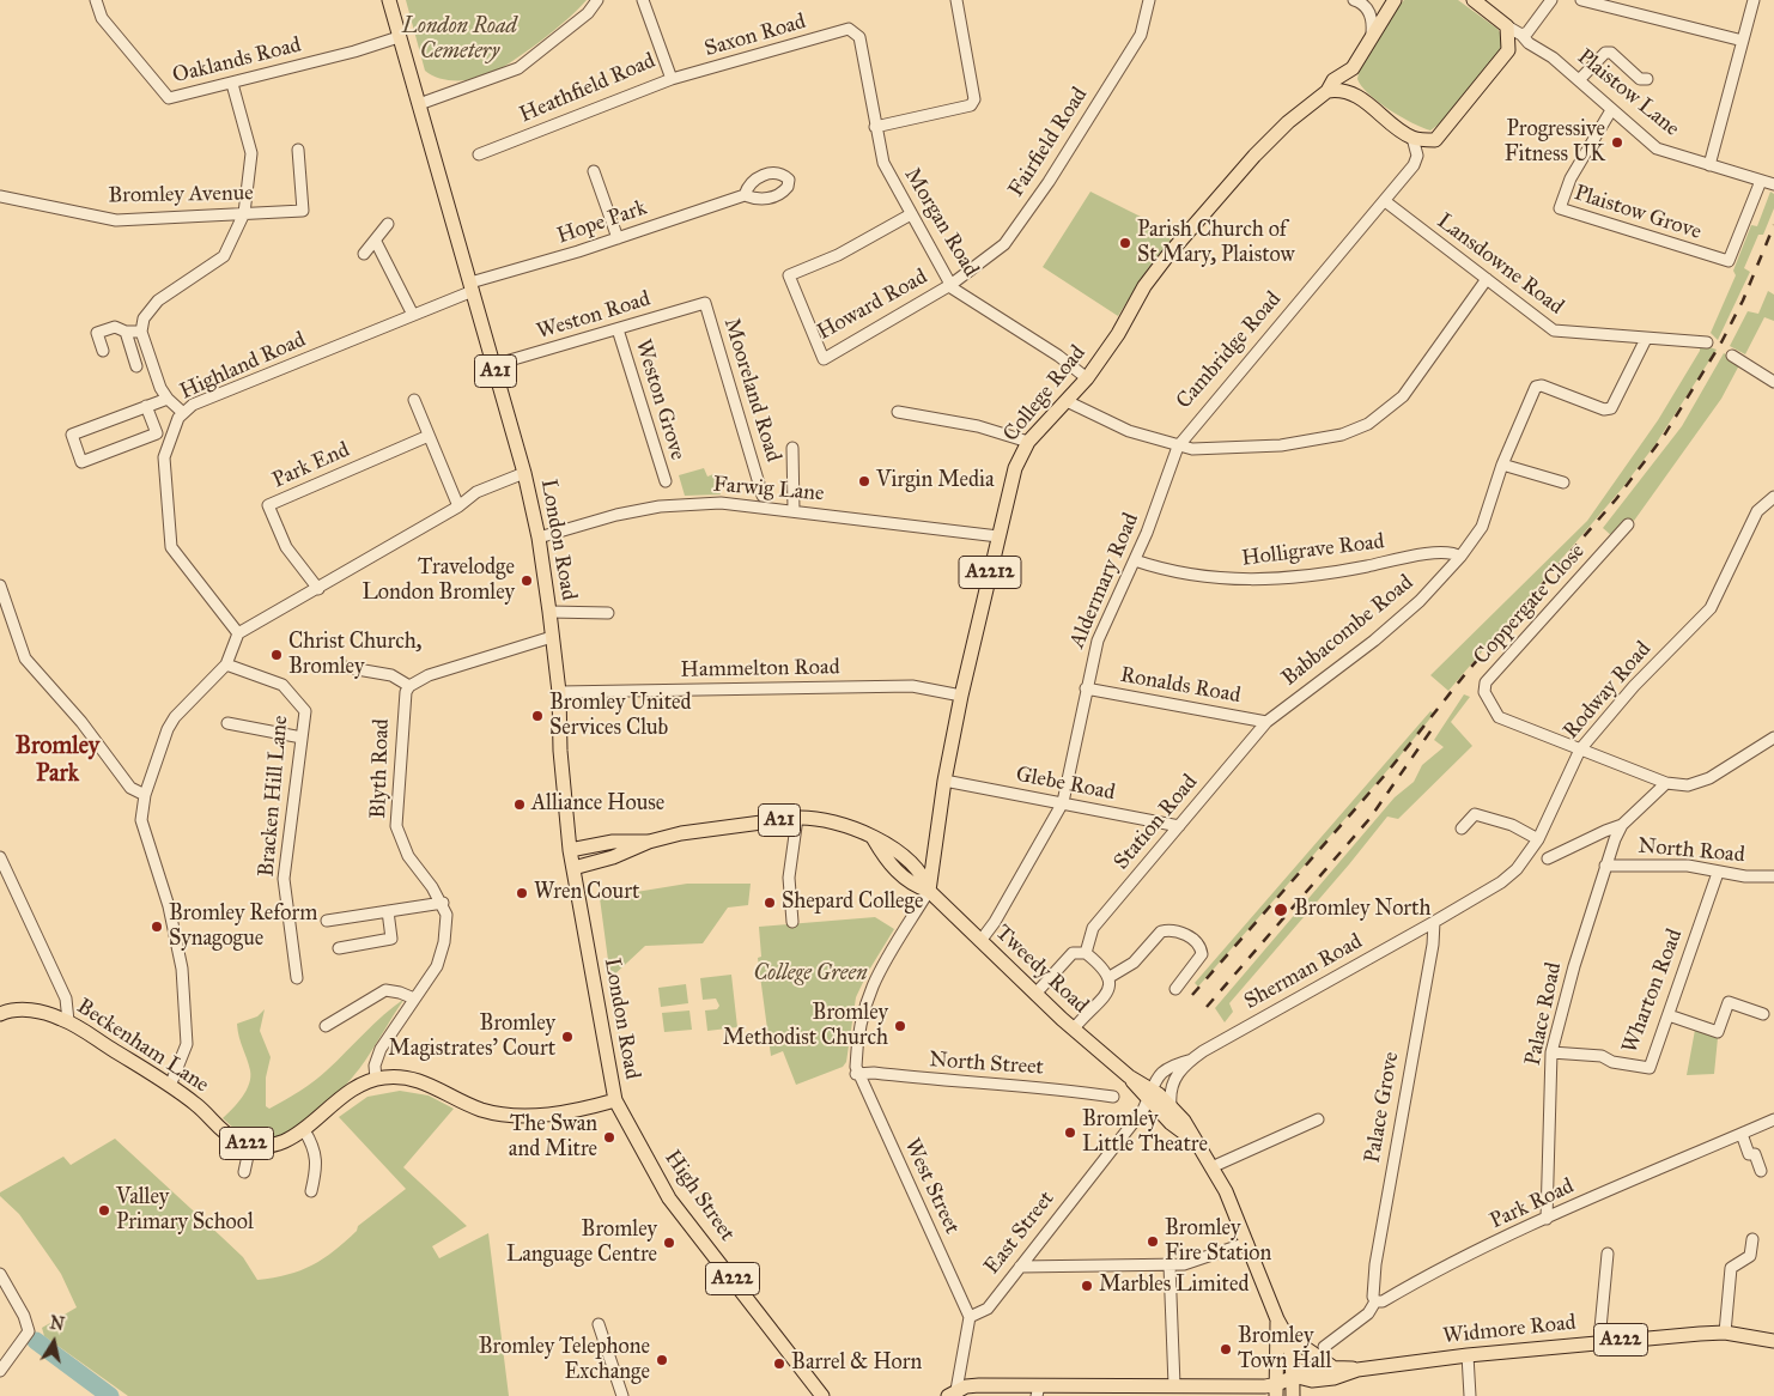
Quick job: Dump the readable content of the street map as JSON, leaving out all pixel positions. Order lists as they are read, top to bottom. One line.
{"streets":{"main road":["Plaistow Lane","A21","College Road","London Road","A2212","Tweedy Road","Beckenham Lane","A222","High Street","Widmore Road"],"street":["Saxon Road","Oaklands Road","Heathfield Road","Fairfield Road","Bromley Avenue","Plaistow Grove","Hope Park","Morgan Road","Lansdowne Road","Howard Road","Weston Road","Cambridge Road","Highland Road","Mooreland Road","Weston Grove","Park End","Farwig Lane","Holligrave Road","Aldermary Road","Coppergate Close","Babbacombe Road","Hammelton Road","Ronalds Road","Rodway Road","Blyth Road","Glebe Road","Bracken Hill Lane","Station Road","North Road","Sherman Road","Wharton Road","Palace Road","North Street","Palace Grove","West Street","Park Road","East Street"]},"crossings":[["Saxon Road","Heathfield Road"],["Saxon Road","Morgan Road"],["Oaklands Road","London Road"],["Plaistow Lane","Plaistow Grove"],["Fairfield Road","Morgan Road"],["Fairfield Road","Howard Road"],["Hope Park","Highland Road"],["Hope Park","London Road"],["Morgan Road","Howard Road"],["Morgan Road","College Road"],["Lansdowne Road","Cambridge Road"],["Lansdowne Road","Babbacombe Road"],["Weston Road","Mooreland Road"],["Weston Road","Weston Grove"],["Weston Road","London Road"],["Cambridge Road","Aldermary Road"],["Highland Road","London Road"],["A21","Tweedy Road"],["A21","Widmore Road"],["College Road","Farwig Lane"],["College Road","Hammelton Road"],["College Road","Glebe Road"],["College Road","Tweedy Road"],["College Road","North Street"],["College Road","West Street"],["Farwig Lane","London Road"],["London Road","Hammelton Road"],["London Road","Tweedy Road"],["London Road","Beckenham Lane"],["London Road","High Street"],["Holligrave Road","Aldermary Road"],["Holligrave Road","Babbacombe Road"],["Aldermary Road","Ronalds Road"],["Aldermary Road","Glebe Road"],["Aldermary Road","Tweedy Road"],["Coppergate Close","Rodway Road"],["Babbacombe Road","Ronalds Road"],["Babbacombe Road","Station Road"],["Ronalds Road","Station Road"],["Rodway Road","Sherman Road"],["Rodway Road","Palace Grove"],["Glebe Road","Station Road"],["North Road","Wharton Road"],["North Road","Palace Road"],["Tweedy Road","Sherman Road"],["Tweedy Road","East Street"],["Tweedy Road","Widmore Road"],["Sherman Road","Palace Grove"],["Sherman Road","East Street"],["Wharton Road","Palace Road"],["Palace Road","Park Road"],["Beckenham Lane","High Street"],["North Street","West Street"],["Palace Grove","Park Road"],["West Street","East Street"]],"districts":["Bromley Park"],"parks":["London Road Cemetery","College Green"],"places":["Progressive Fitness UK","Parish Church of St Mary, Plaistow","Virgin Media","Travelodge London Bromley","Christ Church, Bromley","Bromley United Services Club","Alliance House","Wren Court","Shepard College","Bromley North","Bromley Reform Synagogue","Bromley Methodist Church","Bromley Magistrates' Court","Bromley Little Theatre","The Swan and Mitre","Valley Primary School","Bromley Fire Station","Bromley Language Centre","Marbles Limited","Bromley Town Hall","Bromley Telephone Exchange","Barrel & Horn"],"north":"top"}
